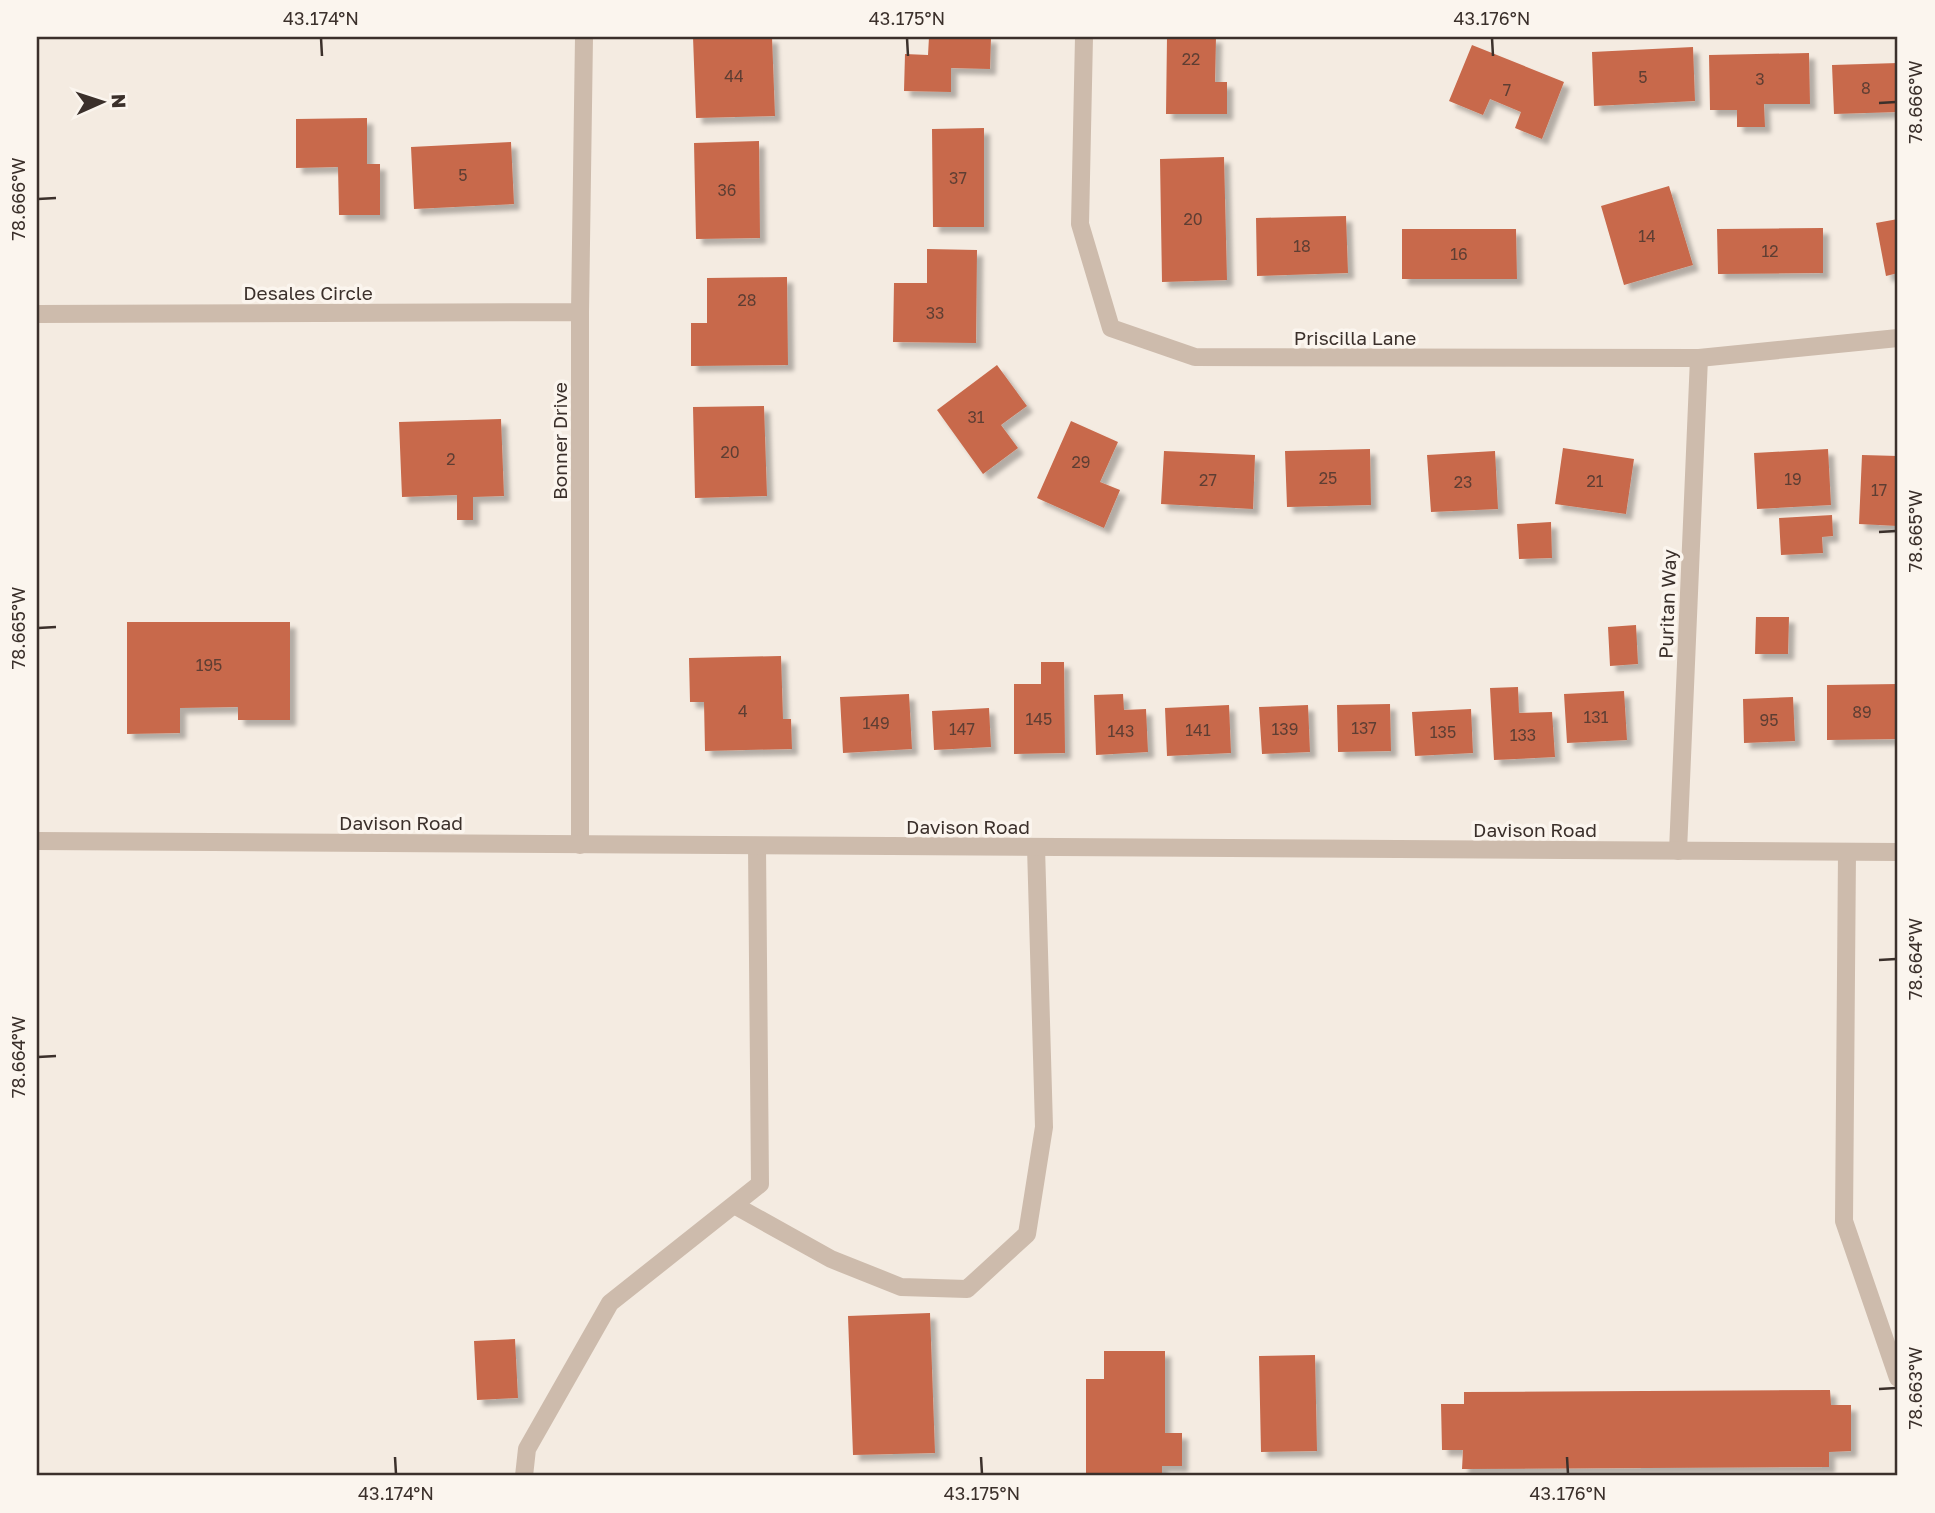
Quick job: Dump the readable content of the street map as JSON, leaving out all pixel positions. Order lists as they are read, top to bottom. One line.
{"streets":{"street":["Desales Circle","Priscilla Lane","Bonner Drive","Puritan Way","Davison Road"]},"crossings":[["Desales Circle","Bonner Drive"],["Priscilla Lane","Puritan Way"],["Bonner Drive","Davison Road"],["Puritan Way","Davison Road"]],"house_numbers":["22","44","5","3","8","7","5","37","36","20","14","18","12","16","28","33","31","20","2","29","25","19","27","21","23","17","195","4","89","131","145","95","149","137","147","139","141","143","135","133"],"north":"right","coordinates":["43.174°N","43.175°N","43.176°N","78.666°W","78.665°W","78.664°W","78.663°W"]}
